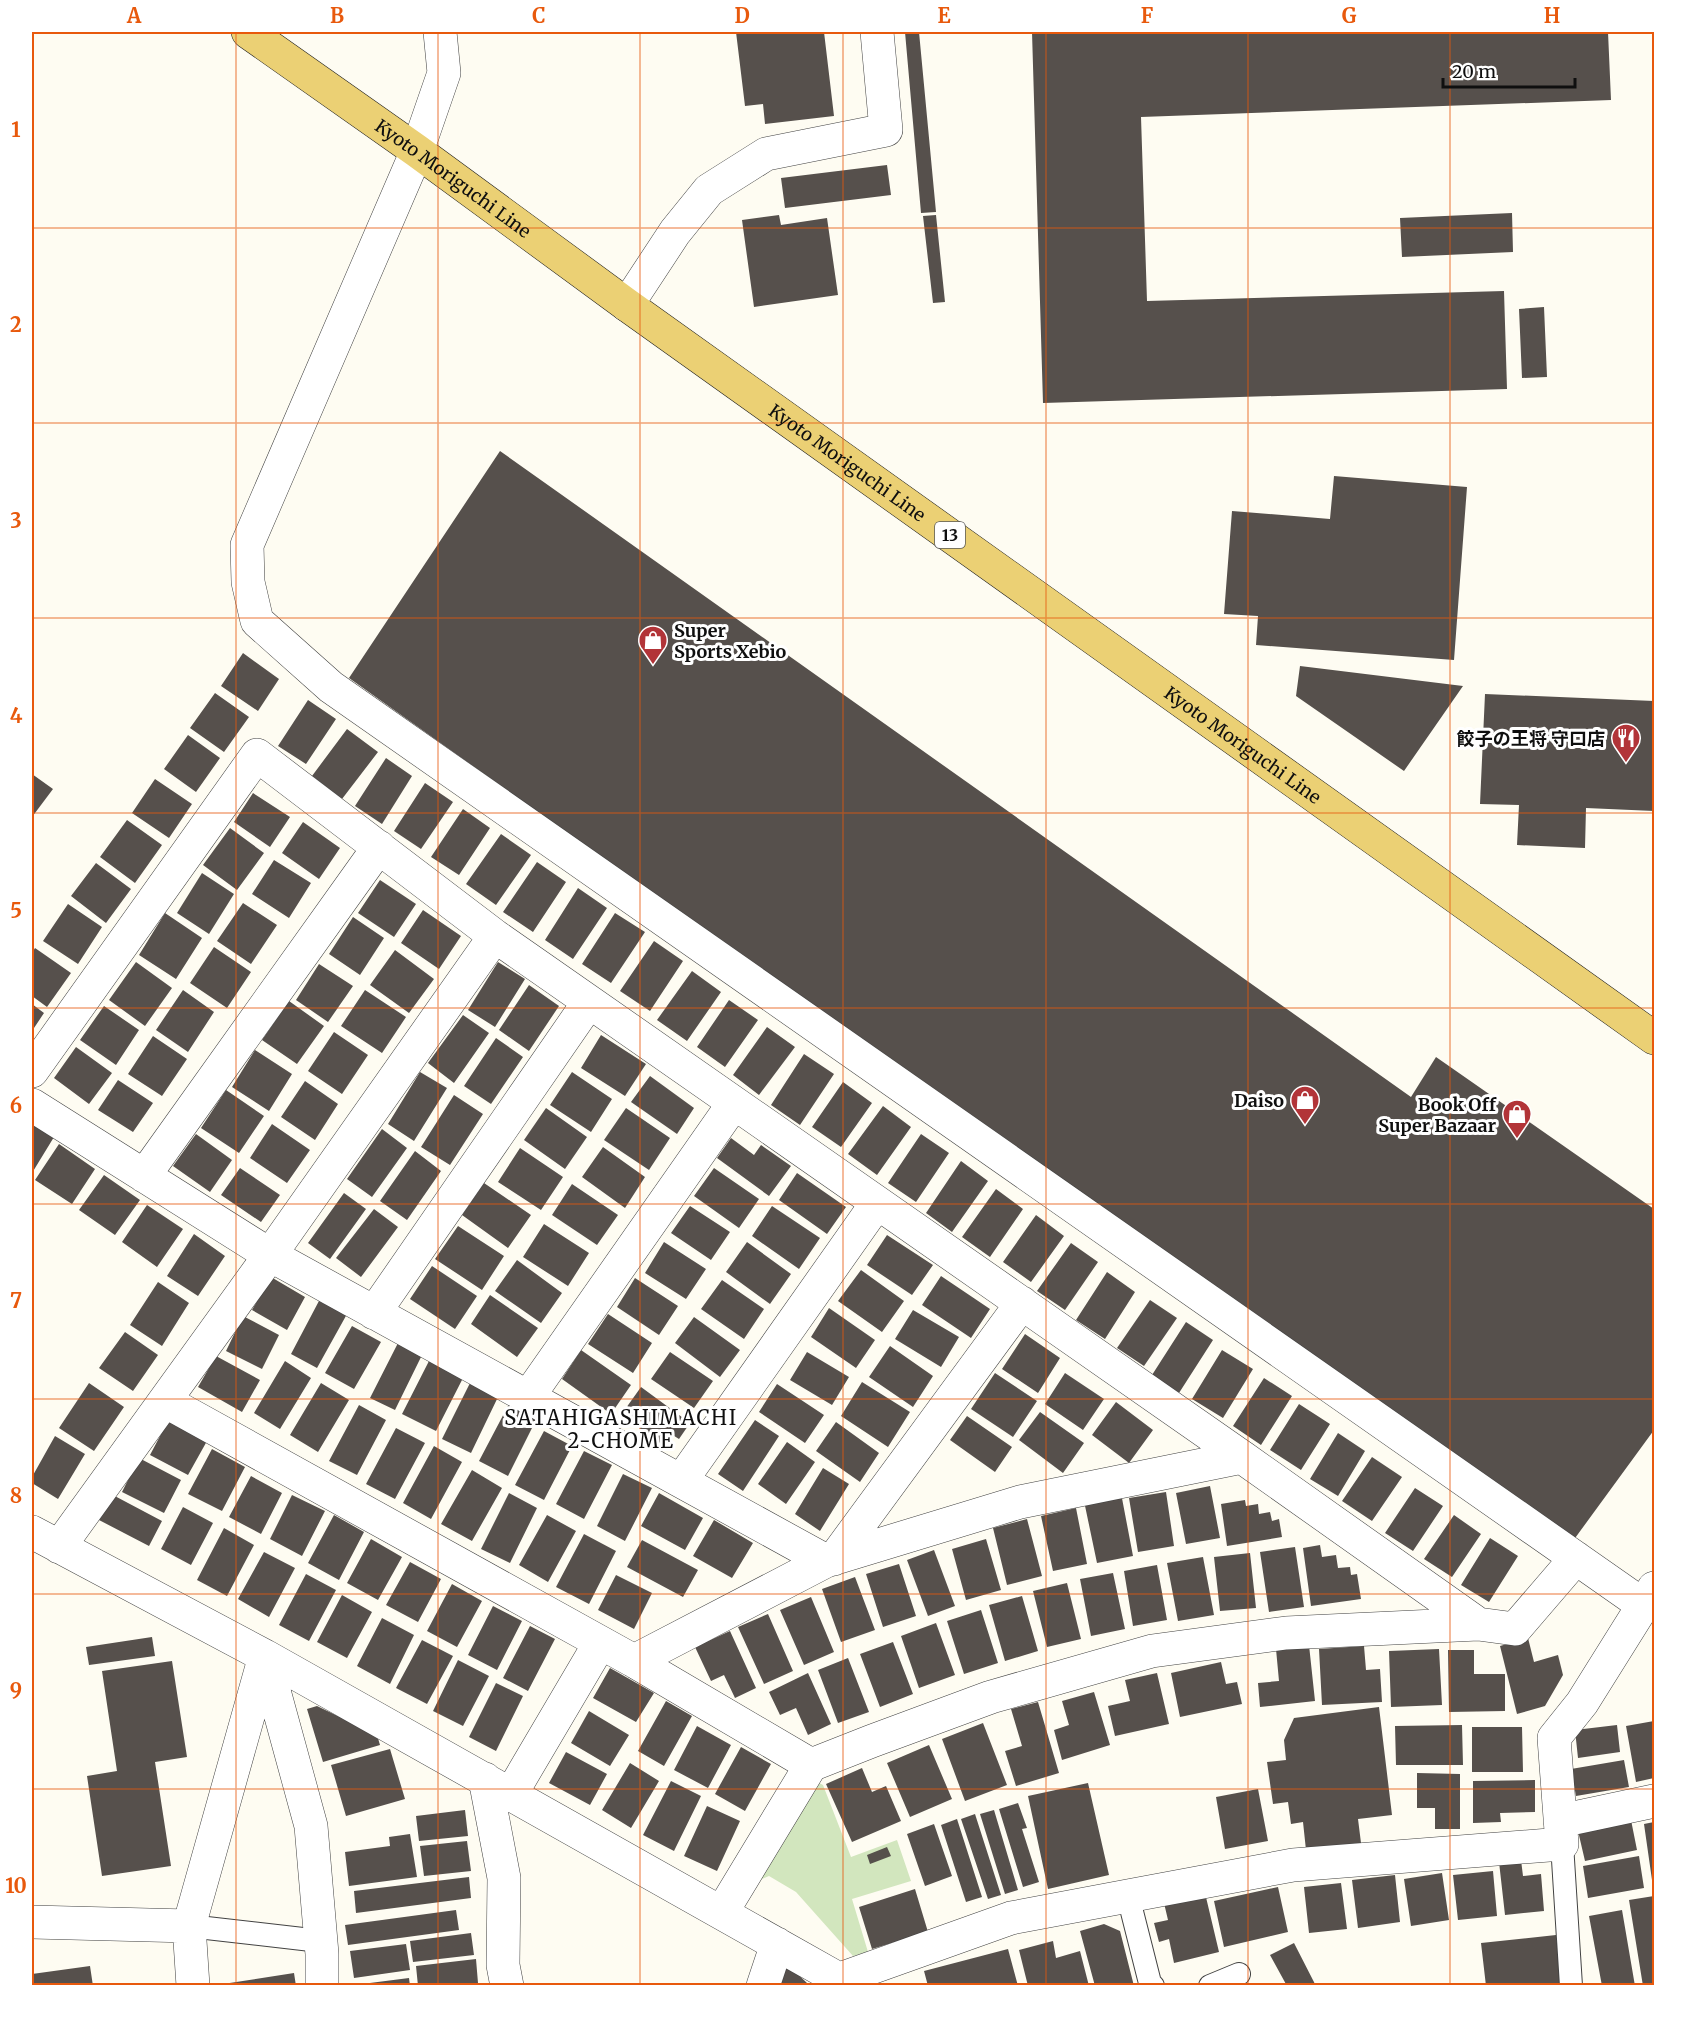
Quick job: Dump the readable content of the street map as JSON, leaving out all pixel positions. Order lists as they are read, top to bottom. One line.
{"streets":{"main road":["Kyoto Moriguchi Line","13"]},"districts":["SATAHIGASHIMACHI 2-CHOME"],"places":{"shop":["Super Sports Xebio","Daiso","Book Off Super Bazaar"],"restaurant":["餃子の王将 守口店"]},"scale_bar":"20 m","grid":{"columns":["A","B","C","D","E","F","G","H"],"rows":["1","2","3","4","5","6","7","8","9","10"]}}
